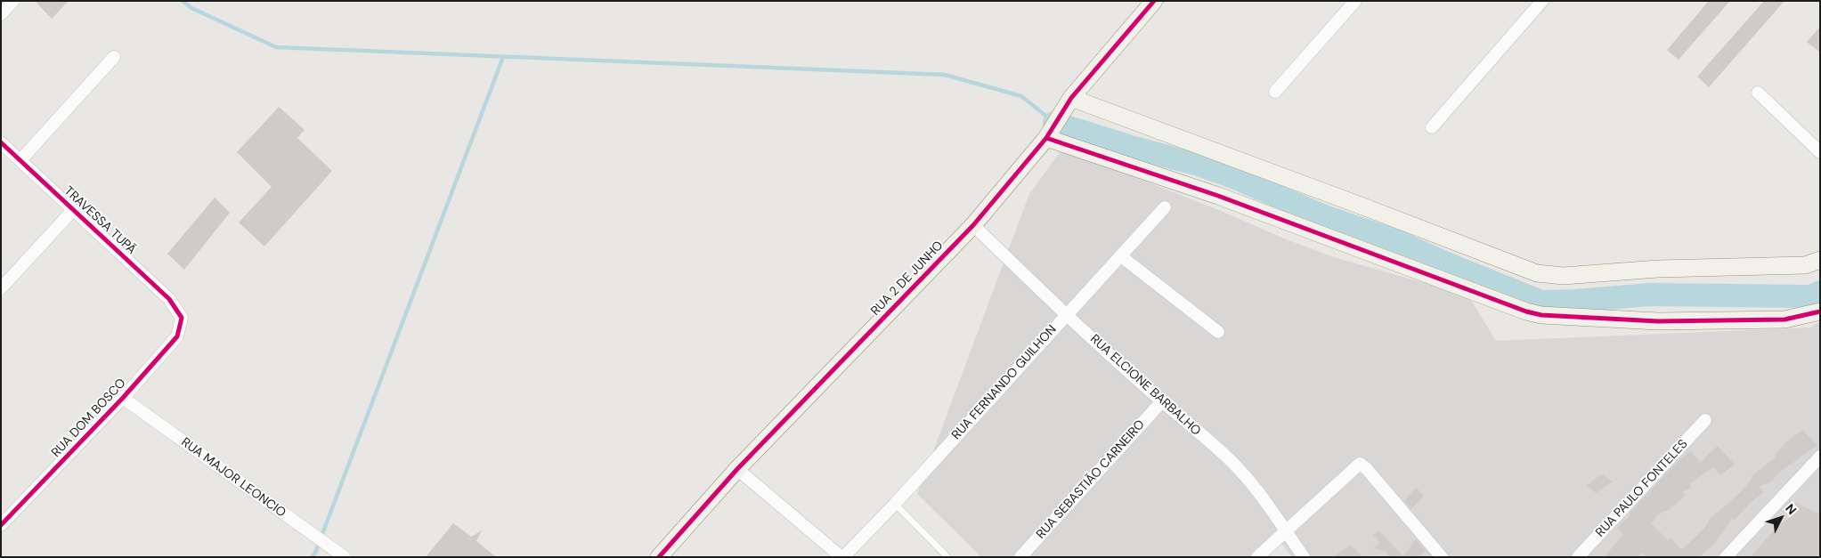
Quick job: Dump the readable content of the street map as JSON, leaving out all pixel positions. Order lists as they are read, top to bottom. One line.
{"streets":{"street":["TRAVESSA TUPÃ","RUA 2 DE JUNHO","RUA FERNANDO GUILHON","RUA ELCIONE BARBALHO","RUA DOM BOSCO","RUA MAJOR LEONCIO","RUA SEBASTIÃO CARNEIRO","RUA PAULO FONTELES"]},"crossings":[["TRAVESSA TUPÃ","RUA DOM BOSCO"],["RUA 2 DE JUNHO","RUA ELCIONE BARBALHO"],["RUA FERNANDO GUILHON","RUA ELCIONE BARBALHO"],["RUA ELCIONE BARBALHO","RUA SEBASTIÃO CARNEIRO"],["RUA DOM BOSCO","RUA MAJOR LEONCIO"]],"north":"top right"}
